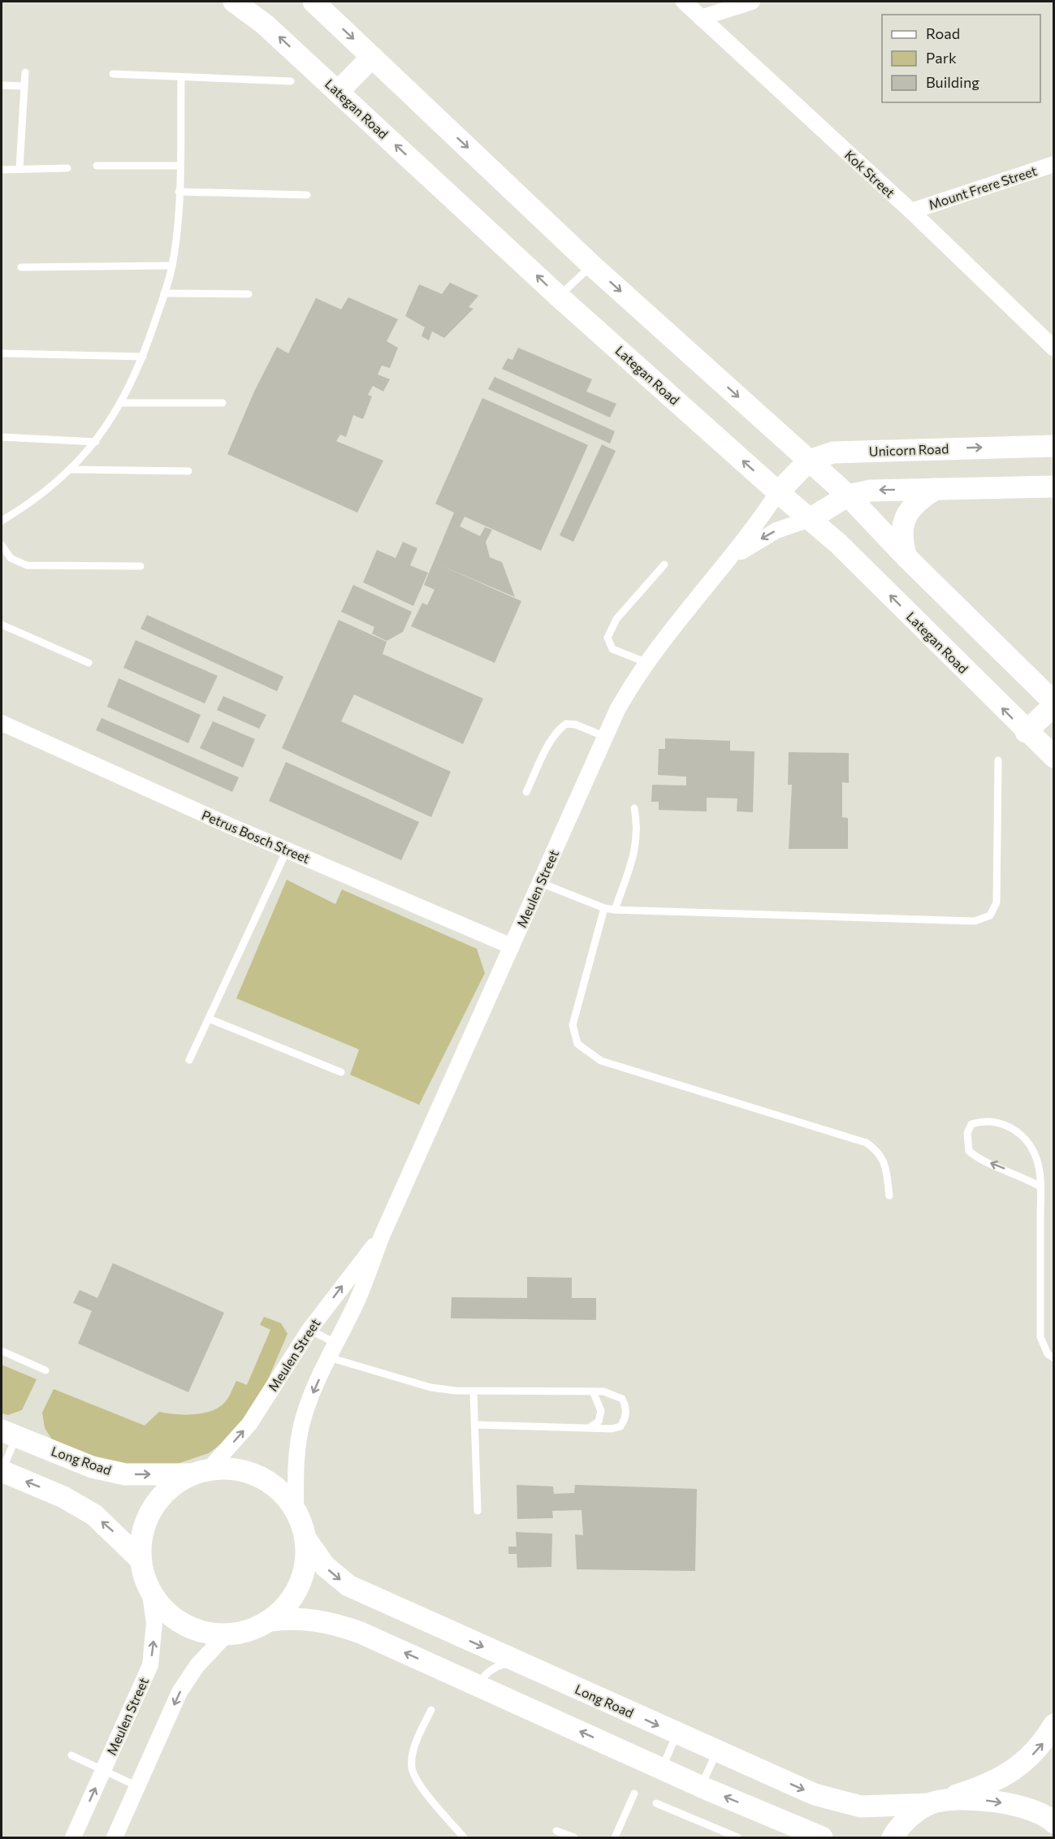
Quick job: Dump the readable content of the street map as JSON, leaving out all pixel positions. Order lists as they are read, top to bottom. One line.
{"streets":{"street":["Lategan Road","Kok Street","Mount Frere Street","Unicorn Road","Petrus Bosch Street","Meulen Street","Long Road"]},"crossings":[["Lategan Road","Unicorn Road"],["Lategan Road","Meulen Street"],["Kok Street","Mount Frere Street"],["Unicorn Road","Meulen Street"],["Petrus Bosch Street","Meulen Street"],["Meulen Street","Long Road"]],"legend":["Road","Park","Building"]}
